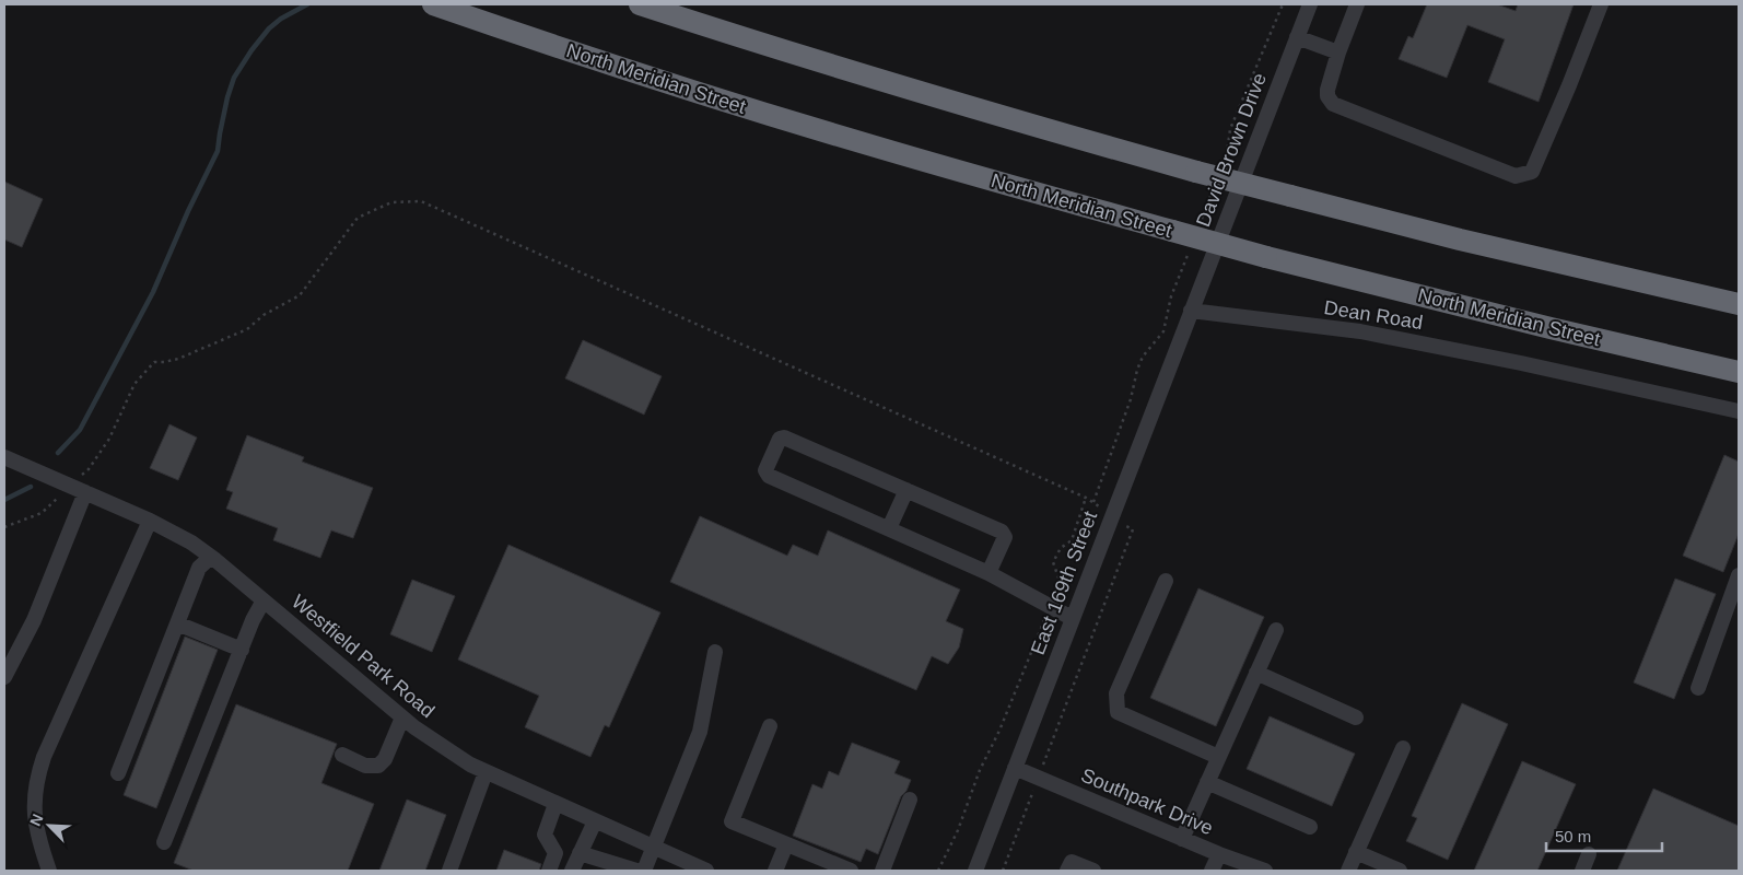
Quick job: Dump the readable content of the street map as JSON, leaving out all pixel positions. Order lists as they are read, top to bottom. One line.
{"streets":{"highway":["North Meridian Street"],"street":["David Brown Drive","Dean Road","East 169th Street","Westfield Park Road","Southpark Drive"]},"crossings":[["David Brown Drive","Dean Road"],["David Brown Drive","East 169th Street"],["Dean Road","East 169th Street"],["East 169th Street","Southpark Drive"]],"scale_bar":"50 m","north":"top left"}
